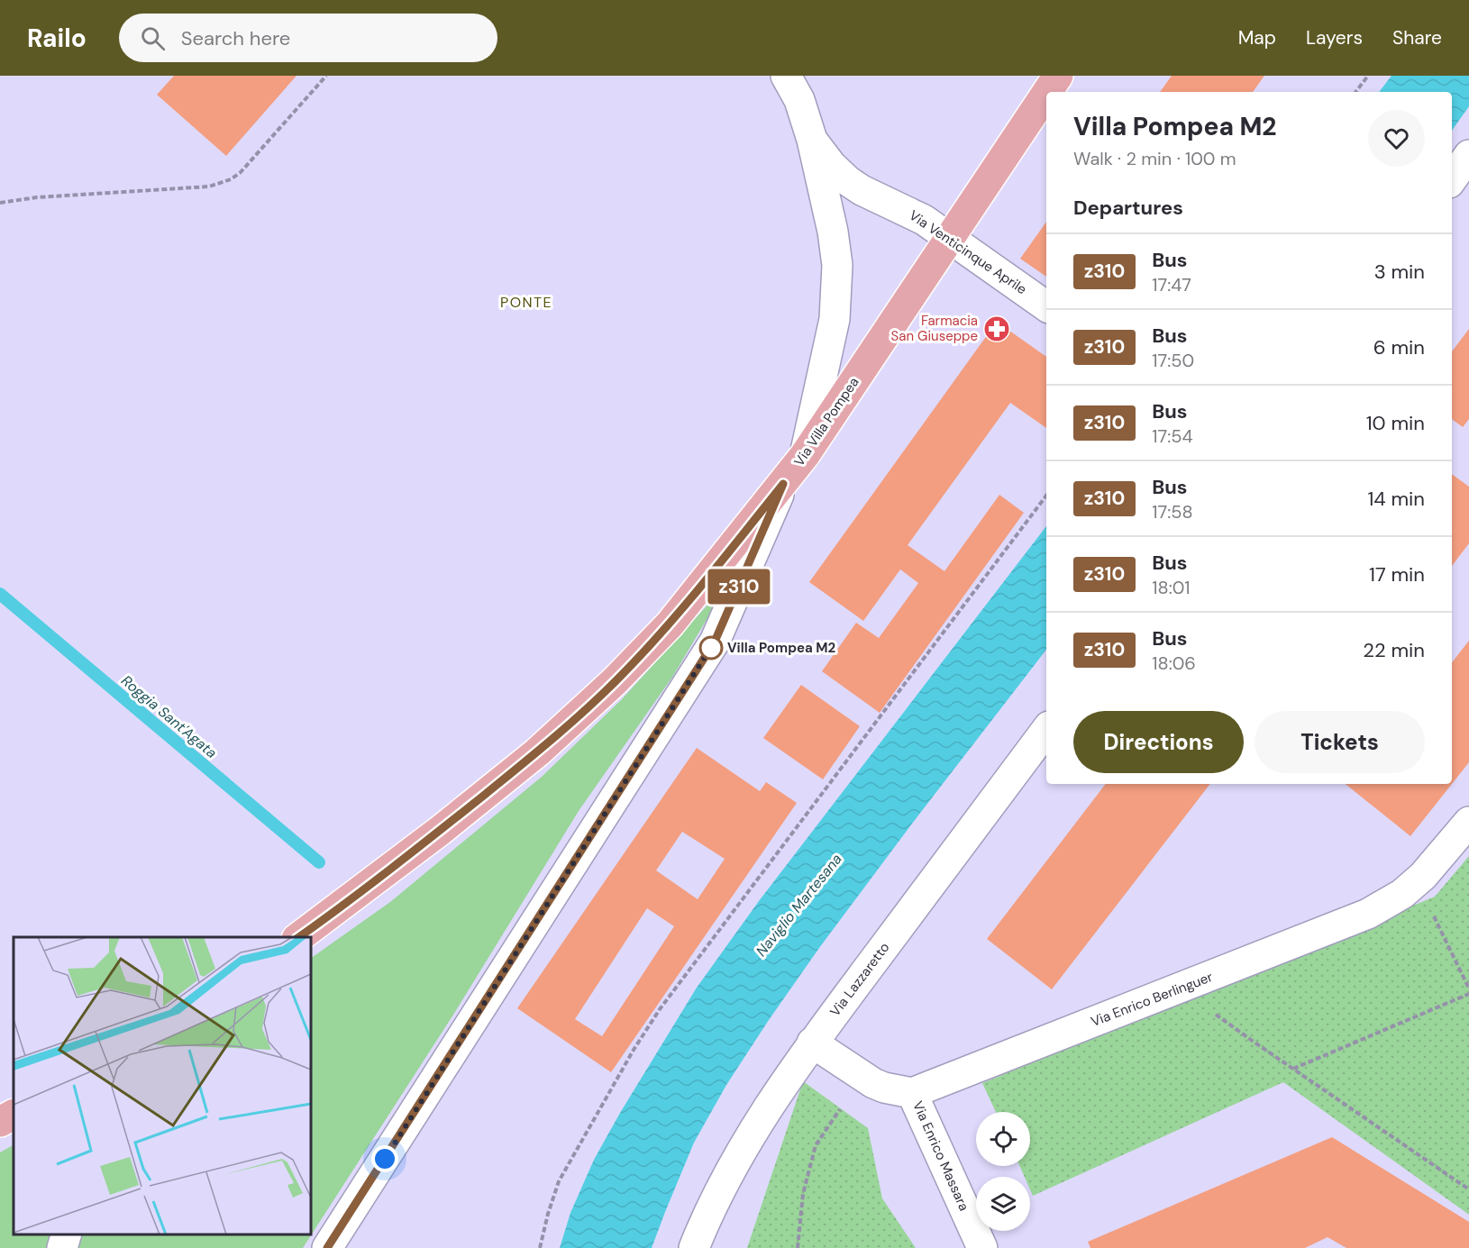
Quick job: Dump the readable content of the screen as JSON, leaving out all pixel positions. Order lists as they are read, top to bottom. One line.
{"streets":{"main road":["Via Villa Pompea"],"street":["Via Venticinque Aprile","Via Lazzaretto","Via Enrico Berlinguer","Via Enrico Massara"]},"crossings":[["Via Venticinque Aprile","Via Villa Pompea"],["Via Enrico Berlinguer","Via Enrico Massara"]],"districts":["PONTE"],"water":["Roggia Sant'Agata","Naviglio Martesana"],"places":{"pharmacy":["Farmacia San Giuseppe"],"other":["Villa Pompea M2"]},"lines":["bus line z310"],"page":{"header":"Railo","search":"Search here","nav":["Map","Layers","Share"],"on_map":"z310","heading":[["Villa Pompea M2","Walk · 2 min · 100 m"],"Departures"],"list":[{"mark":"z310","name":"Bus","note":"17:47","value":"3 min"},{"mark":"z310","name":"Bus","note":"17:50","value":"6 min"},{"mark":"z310","name":"Bus","note":"17:54","value":"10 min"},{"mark":"z310","name":"Bus","note":"17:58","value":"14 min"},{"mark":"z310","name":"Bus","note":"18:01","value":"17 min"},{"mark":"z310","name":"Bus","note":"18:06","value":"22 min"}],"buttons":["Directions","Tickets"]}}
